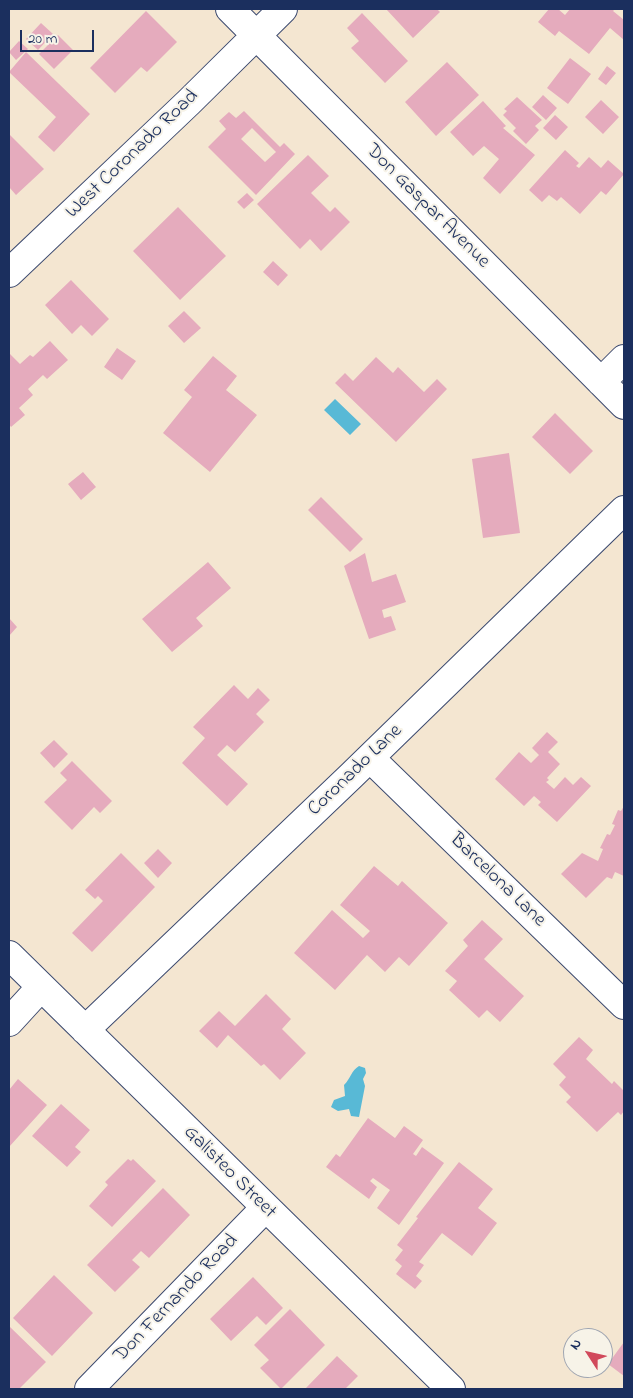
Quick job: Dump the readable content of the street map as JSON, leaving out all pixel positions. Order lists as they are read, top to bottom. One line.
{"streets":{"street":["West Coronado Road","Don Gaspar Avenue","Coronado Lane","Barcelona Lane","Galisteo Street","Don Fernando Road"]},"crossings":[["West Coronado Road","Don Gaspar Avenue"],["Coronado Lane","Barcelona Lane"],["Coronado Lane","Galisteo Street"],["Galisteo Street","Don Fernando Road"]],"scale_bar":"20 m","north":"top left"}
